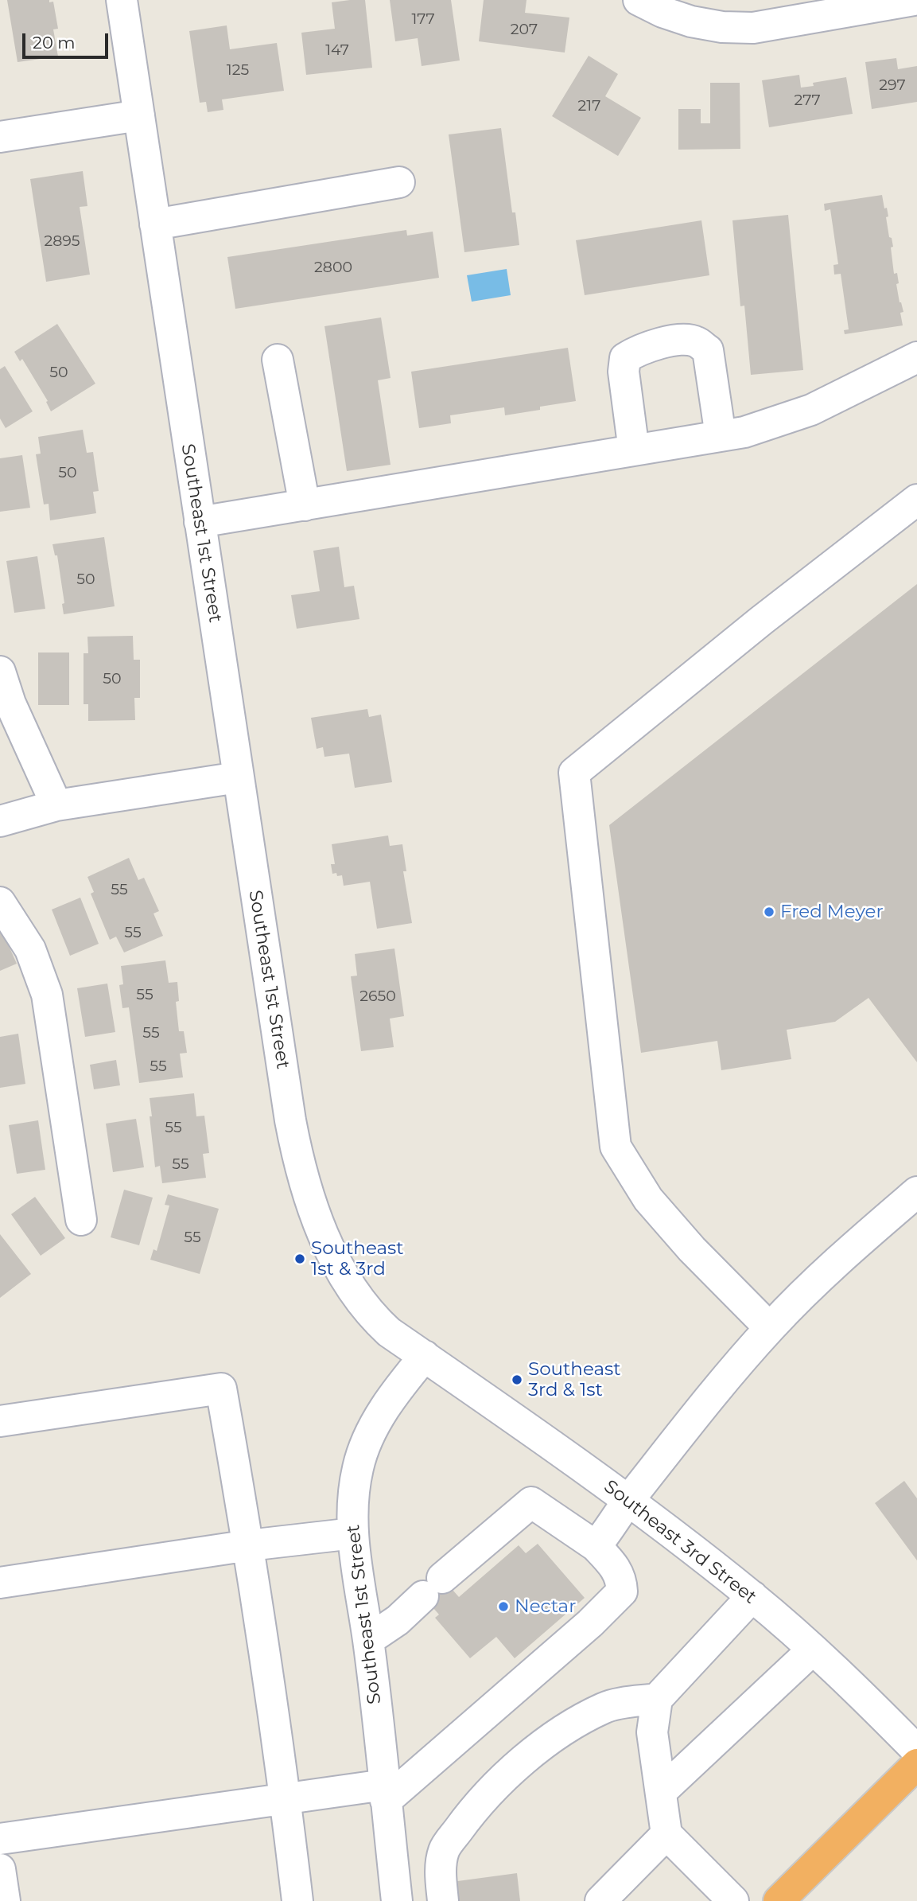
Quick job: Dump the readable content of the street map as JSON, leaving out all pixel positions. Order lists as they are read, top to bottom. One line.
{"streets":{"street":["Southeast 1st Street","Southeast 3rd Street"]},"crossings":[["Southeast 1st Street","Southeast 3rd Street"]],"places":["Fred Meyer","Southeast 1st & 3rd","Southeast 3rd & 1st","Nectar"],"house_numbers":["177","207","147","125","297","277","217","2895","2800","50","50","50","50","55","55","55","2650","55","55","55","55","55"],"scale_bar":"20 m"}
